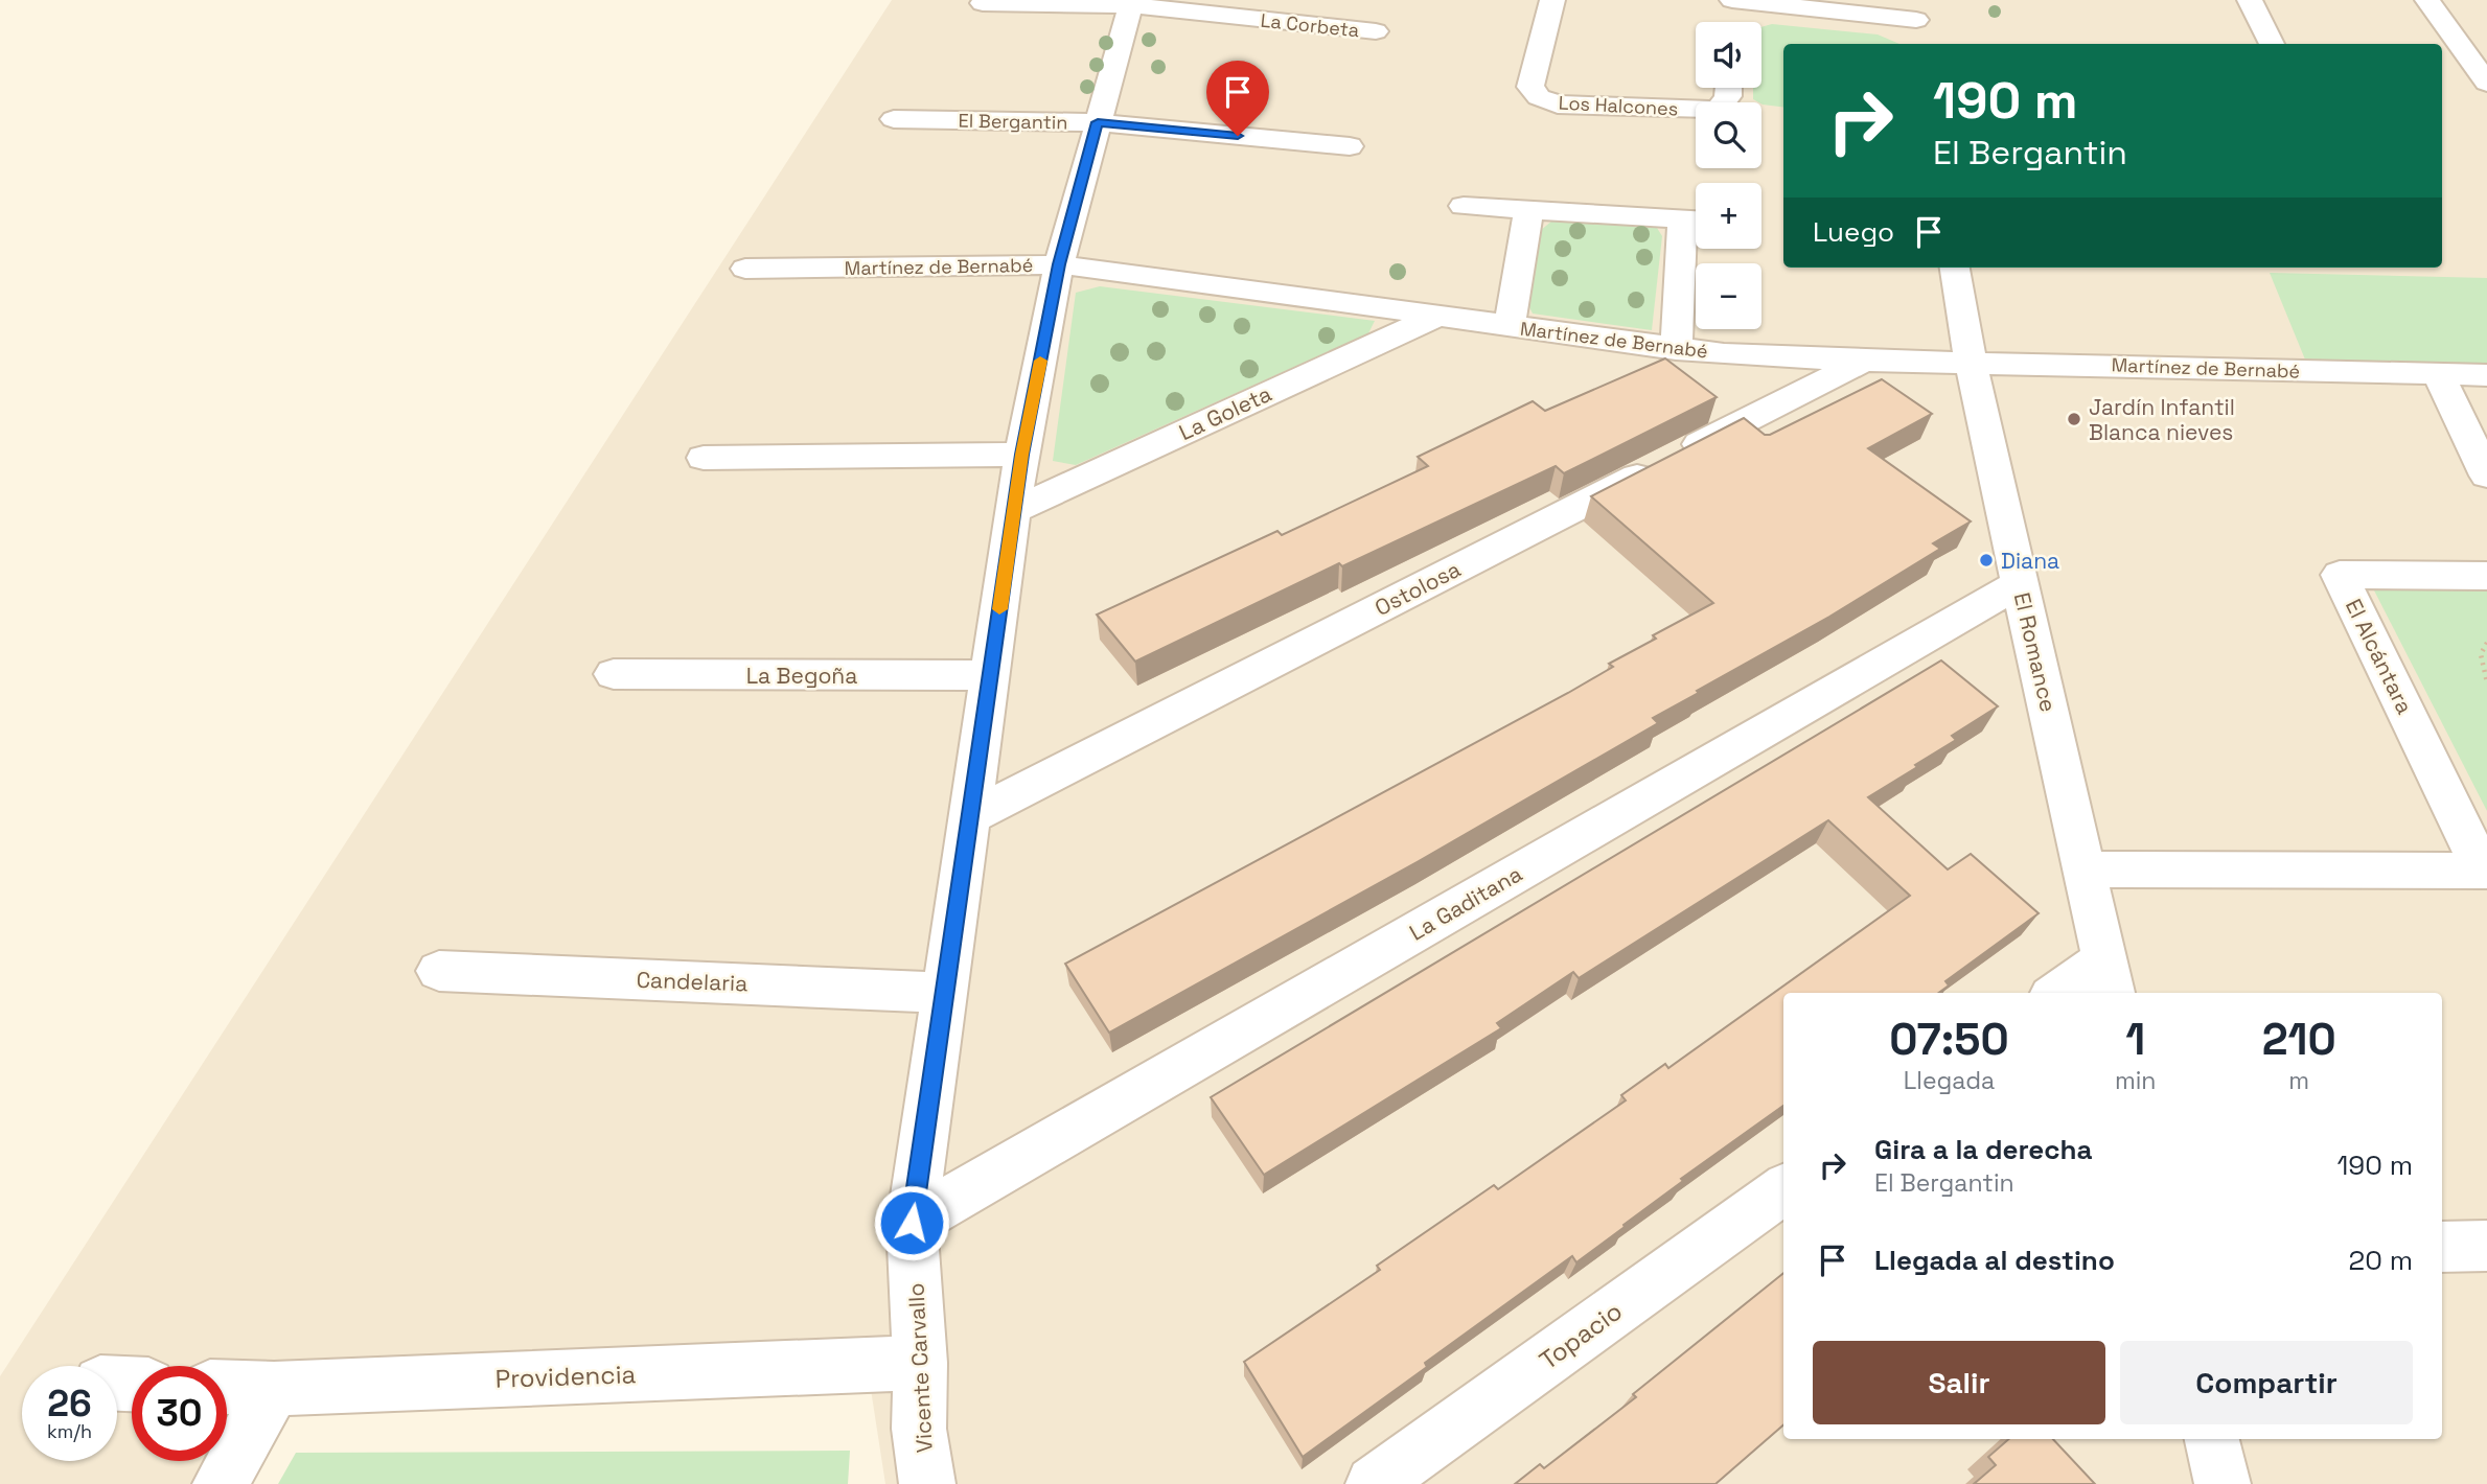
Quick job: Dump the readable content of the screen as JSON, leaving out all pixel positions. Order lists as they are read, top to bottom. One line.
{"streets":{"street":["La Corbeta","Los Halcones","El Bergantin","Martínez de Bernabé","La Goleta","Ostolosa","El Romance","El Alcántara","La Begoña","La Gaditana","Candelaria","Topacio","Vicente Carvallo","Providencia"]},"crossings":[["La Corbeta","Vicente Carvallo"],["El Bergantin","Vicente Carvallo"],["Martínez de Bernabé","La Goleta"],["Martínez de Bernabé","Ostolosa"],["Martínez de Bernabé","El Romance"],["Martínez de Bernabé","Vicente Carvallo"],["La Goleta","Vicente Carvallo"],["Ostolosa","Vicente Carvallo"],["El Romance","El Alcántara"],["El Romance","La Gaditana"],["La Begoña","Vicente Carvallo"],["La Gaditana","Vicente Carvallo"],["Candelaria","Vicente Carvallo"],["Vicente Carvallo","Providencia"]],"places":["Jardín Infantil Blanca nieves","Diana"],"page":{"map_buttons":["+","−"],"turn":["190 m","El Bergantin"],"then":"Luego","eta":["07:50","Llegada","1","min","210","m"],"list":[{"name":"Gira a la derecha","note":"El Bergantin","value":"190 m"},{"name":"Llegada al destino","value":"20 m"}],"buttons":["Salir","Compartir"],"speed":"26 km/h","limit":"30"}}
